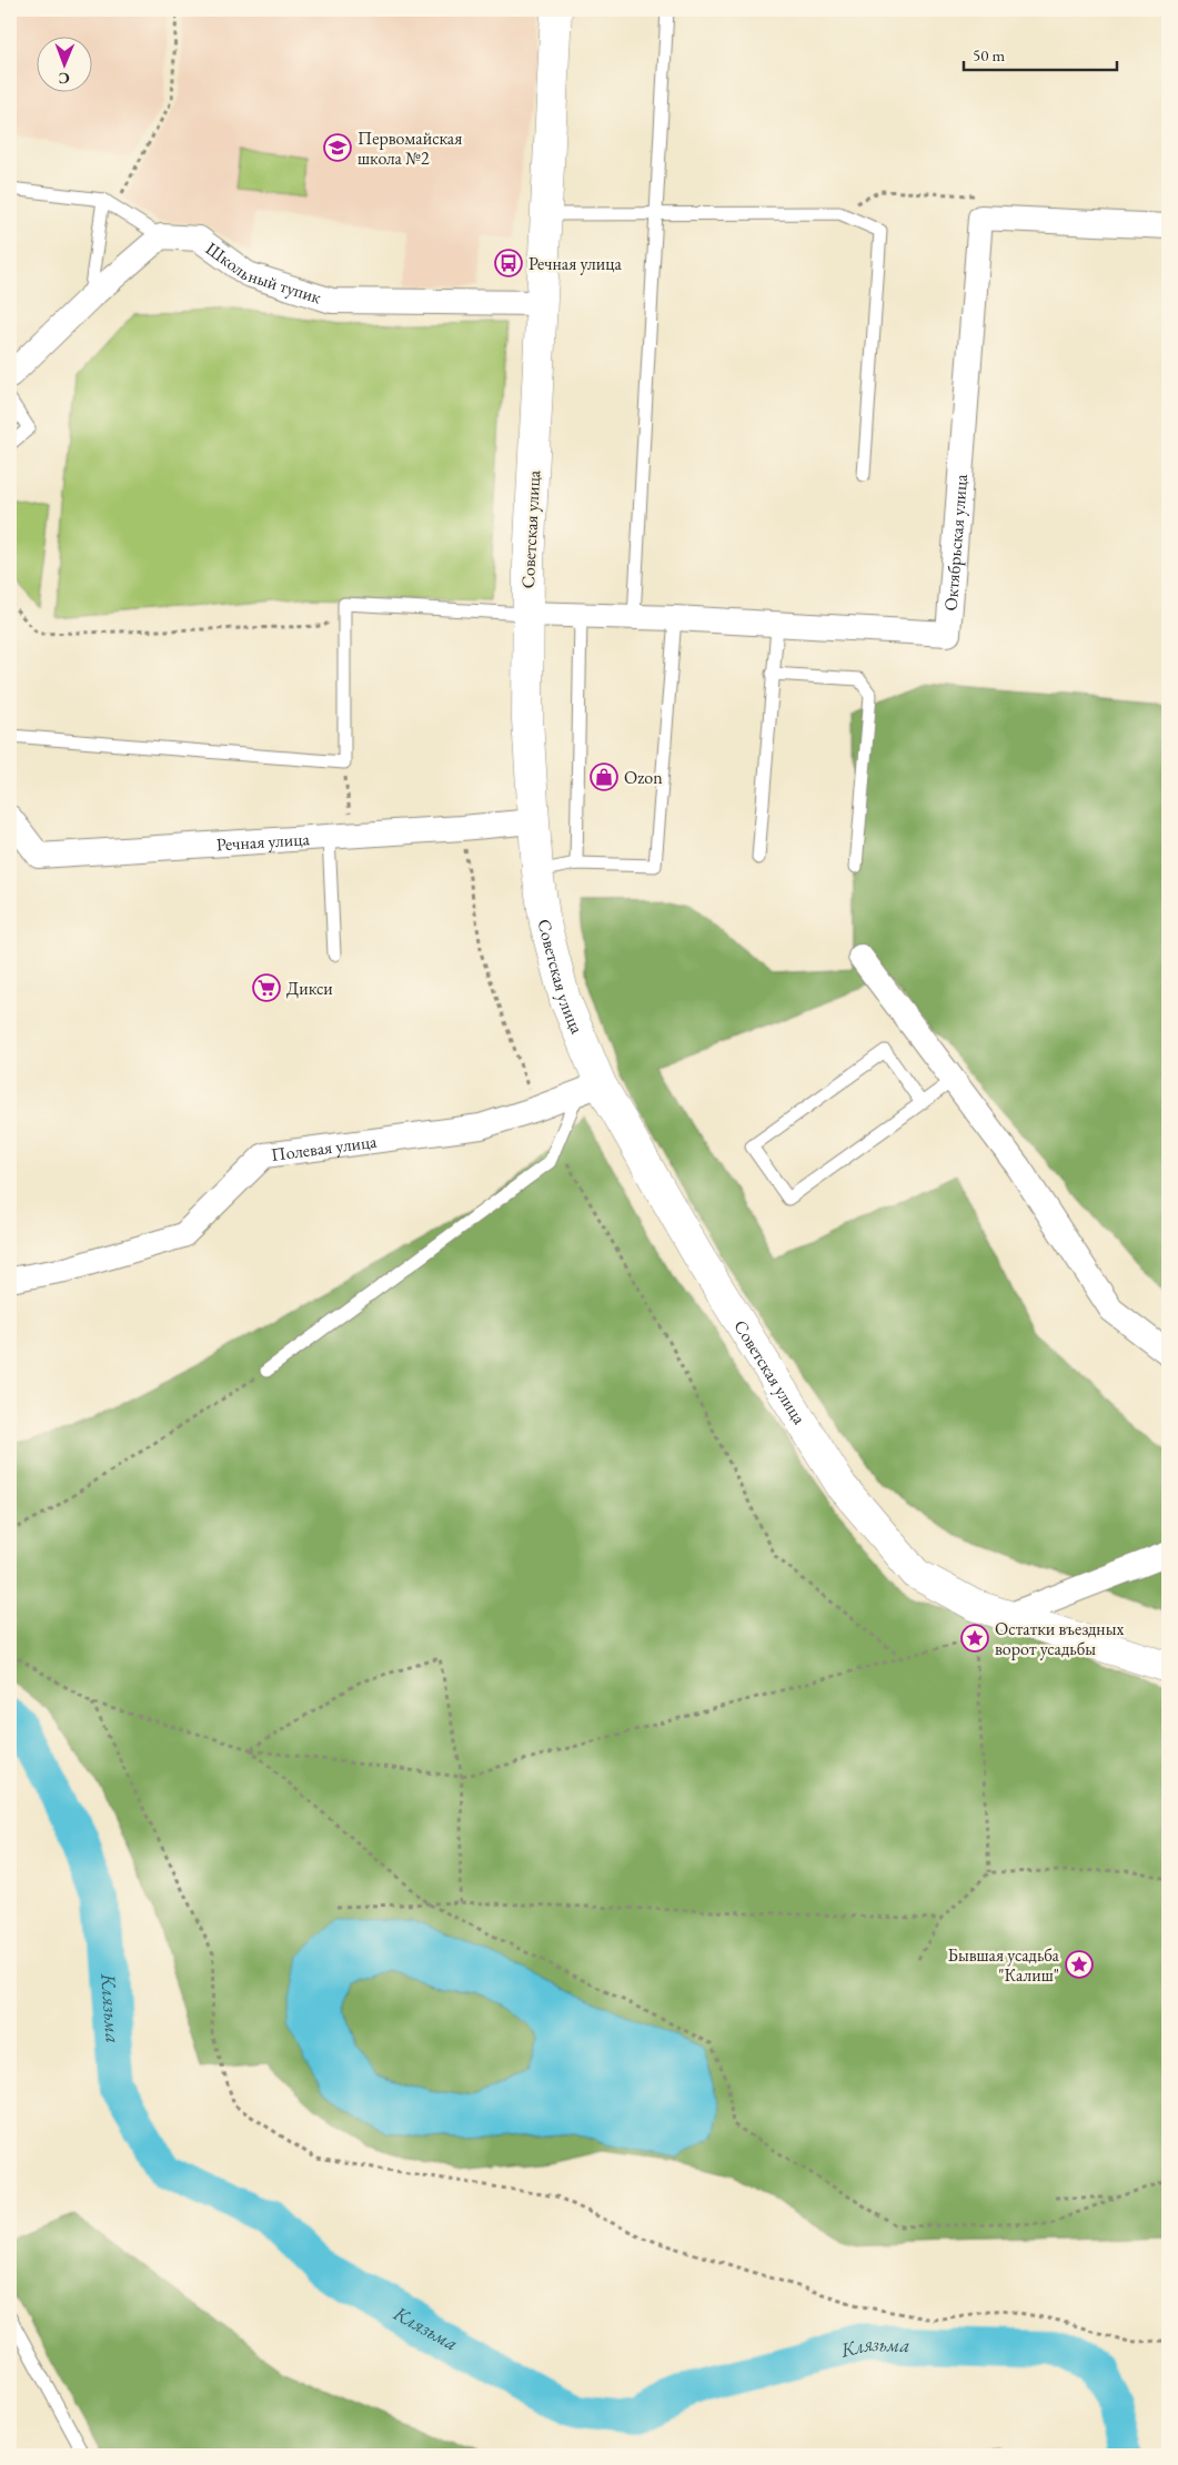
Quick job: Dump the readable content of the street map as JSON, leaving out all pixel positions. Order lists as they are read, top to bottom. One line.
{"streets":{"main road":["Советская улица"],"street":["Школьный тупик","Октябрьская улица","Речная улица","Полевая улица"]},"crossings":[["Школьный тупик","Советская улица"],["Советская улица","Октябрьская улица"],["Советская улица","Речная улица"],["Советская улица","Полевая улица"]],"water":["Клязьма"],"places":{"school or university":["Первомайская школа №2"],"bus stop":["Речная улица"],"shop":["Ozon"],"supermarket":["Дикси"],"place":["Остатки въездных ворот усадьбы","Бывшая усадьба \"Калиш\""]},"scale_bar":"50 m","north":"bottom"}
